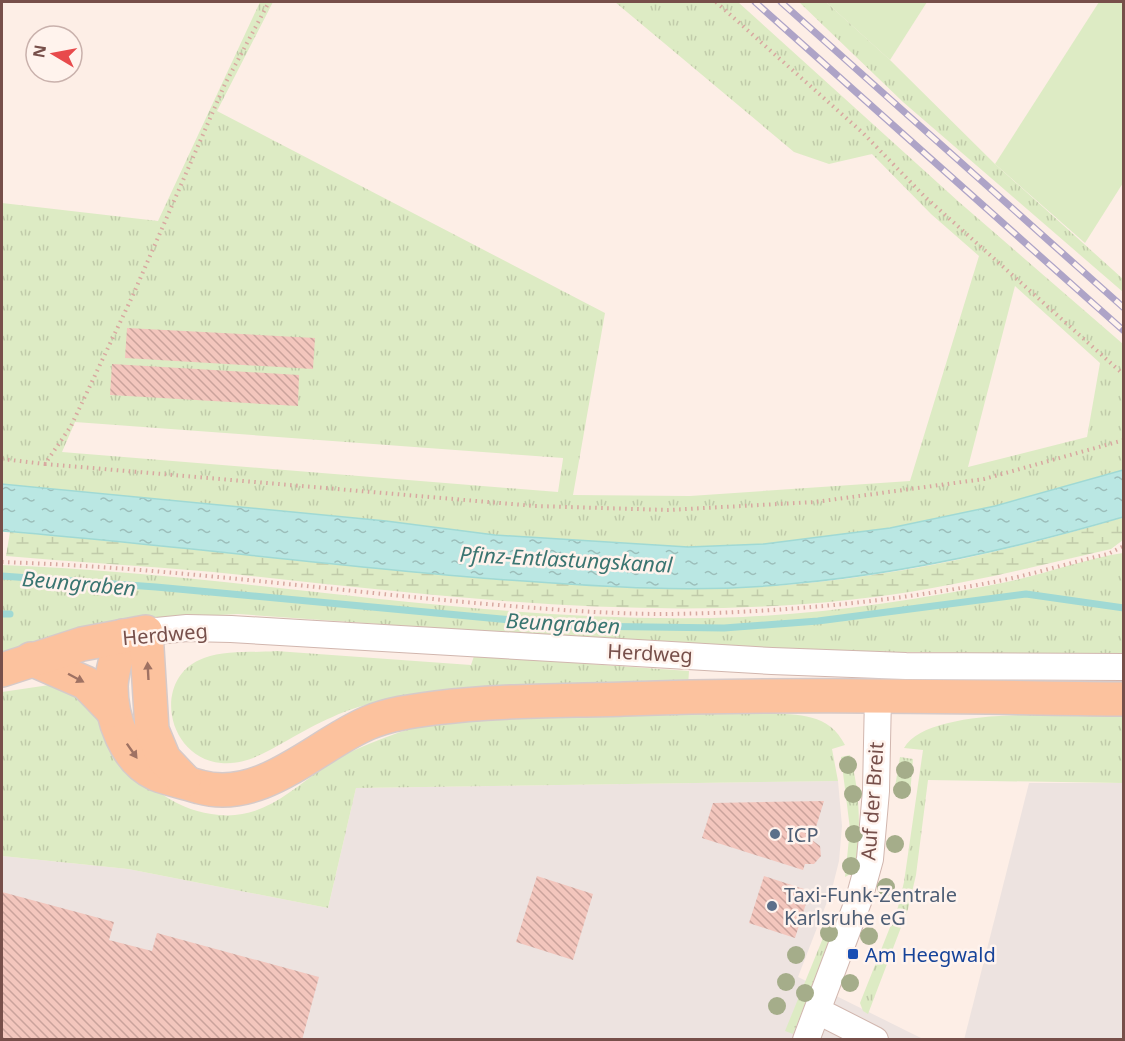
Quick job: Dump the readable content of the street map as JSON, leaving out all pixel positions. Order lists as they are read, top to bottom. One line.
{"streets":{"main road":["Herdweg"],"street":["Auf der Breit"]},"water":["Pfinz-Entlastungskanal","Beungraben"],"places":{"other":["ICP","Taxi-Funk-Zentrale Karlsruhe eG"],"transit":["Am Heegwald"]},"north":"left"}
